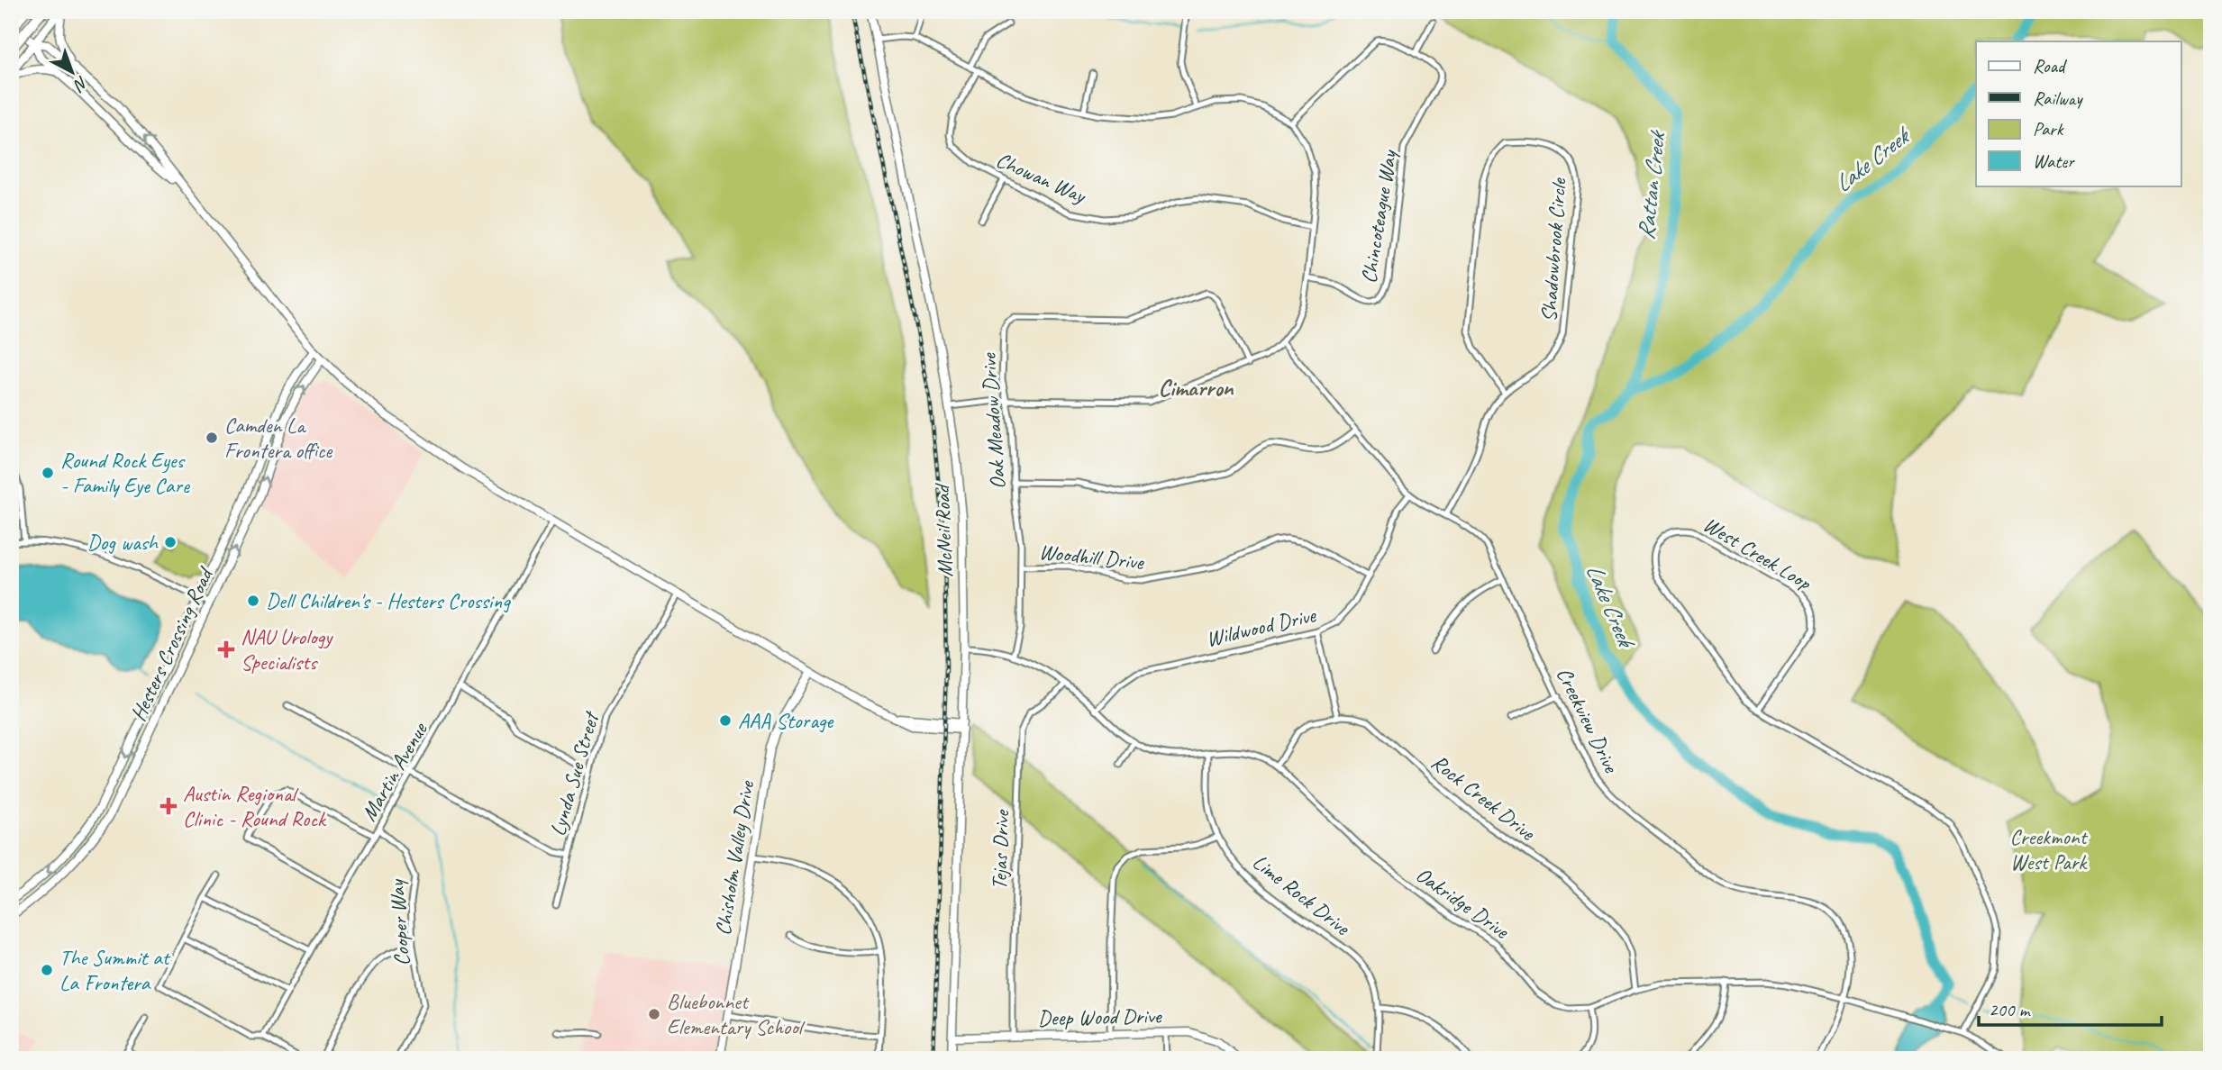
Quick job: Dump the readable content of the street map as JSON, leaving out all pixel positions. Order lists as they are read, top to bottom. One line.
{"streets":{"main road":["McNeil Road","Hesters Crossing Road","Chisholm Valley Drive","Deep Wood Drive"],"street":["Chowan Way","Chincoteague Way","Shadowbrook Circle","Oak Meadow Drive","West Creek Loop","Woodhill Drive","Wildwood Drive","Creekview Drive","Martin Avenue","Lynda Sue Street","Rock Creek Drive","Tejas Drive","Lime Rock Drive","Oakridge Drive","Cooper Way"]},"crossings":[["Shadowbrook Circle","Creekview Drive"],["Oak Meadow Drive","Woodhill Drive"],["Oak Meadow Drive","Oakridge Drive"],["McNeil Road","Oakridge Drive"],["McNeil Road","Deep Wood Drive"],["West Creek Loop","Oakridge Drive"],["Woodhill Drive","Wildwood Drive"],["Wildwood Drive","Creekview Drive"],["Wildwood Drive","Oakridge Drive"],["Creekview Drive","Oakridge Drive"],["Martin Avenue","Cooper Way"],["Rock Creek Drive","Oakridge Drive"],["Tejas Drive","Oakridge Drive"],["Tejas Drive","Deep Wood Drive"],["Lime Rock Drive","Oakridge Drive"]],"districts":["Cimarron"],"water":["Lake Creek","Rattan Creek"],"parks":["Creekmont West Park"],"places":{"other":["Camden La Frontera office","Round Rock Eyes - Family Eye Care","Dog wash","Dell Children's - Hesters Crossing","AAA Storage","The Summit at La Frontera","Bluebonnet Elementary School"],"health":["NAU Urology Specialists","Austin Regional Clinic - Round Rock"]},"legend":["Road","Railway","Park","Water"],"scale_bar":"200 m","north":"bottom right"}
